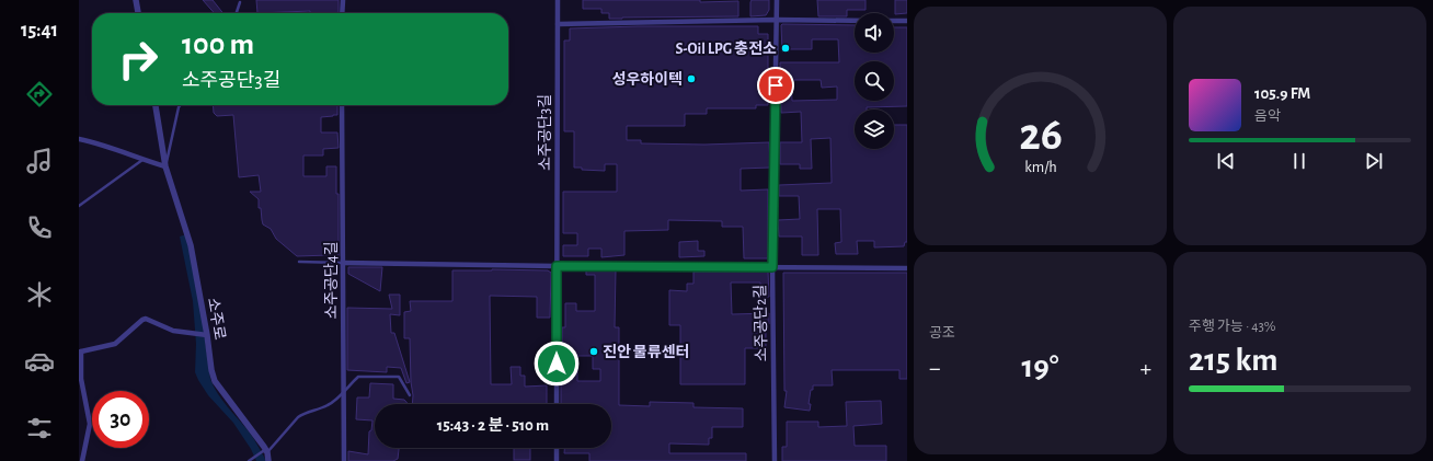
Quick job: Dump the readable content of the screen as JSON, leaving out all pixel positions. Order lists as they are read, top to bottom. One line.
{"streets":{"street":["소주공단3길","소주공단4길","소주로","소주공단2길"]},"places":["S-Oil LPG 충전소","성우하이텍","진안 물류센터"],"page":{"tabs":"15:41","turn":["100 m","소주공단3길"],"song":["105.9 FM","음악"],"tile":["공조",["주행 가능 · 43%","215 km"]],"heat":["−","19°","+"],"limit":"30","trip":"15:43 · 2 분 · 510 m","gauge":["26","km/h"]}}
